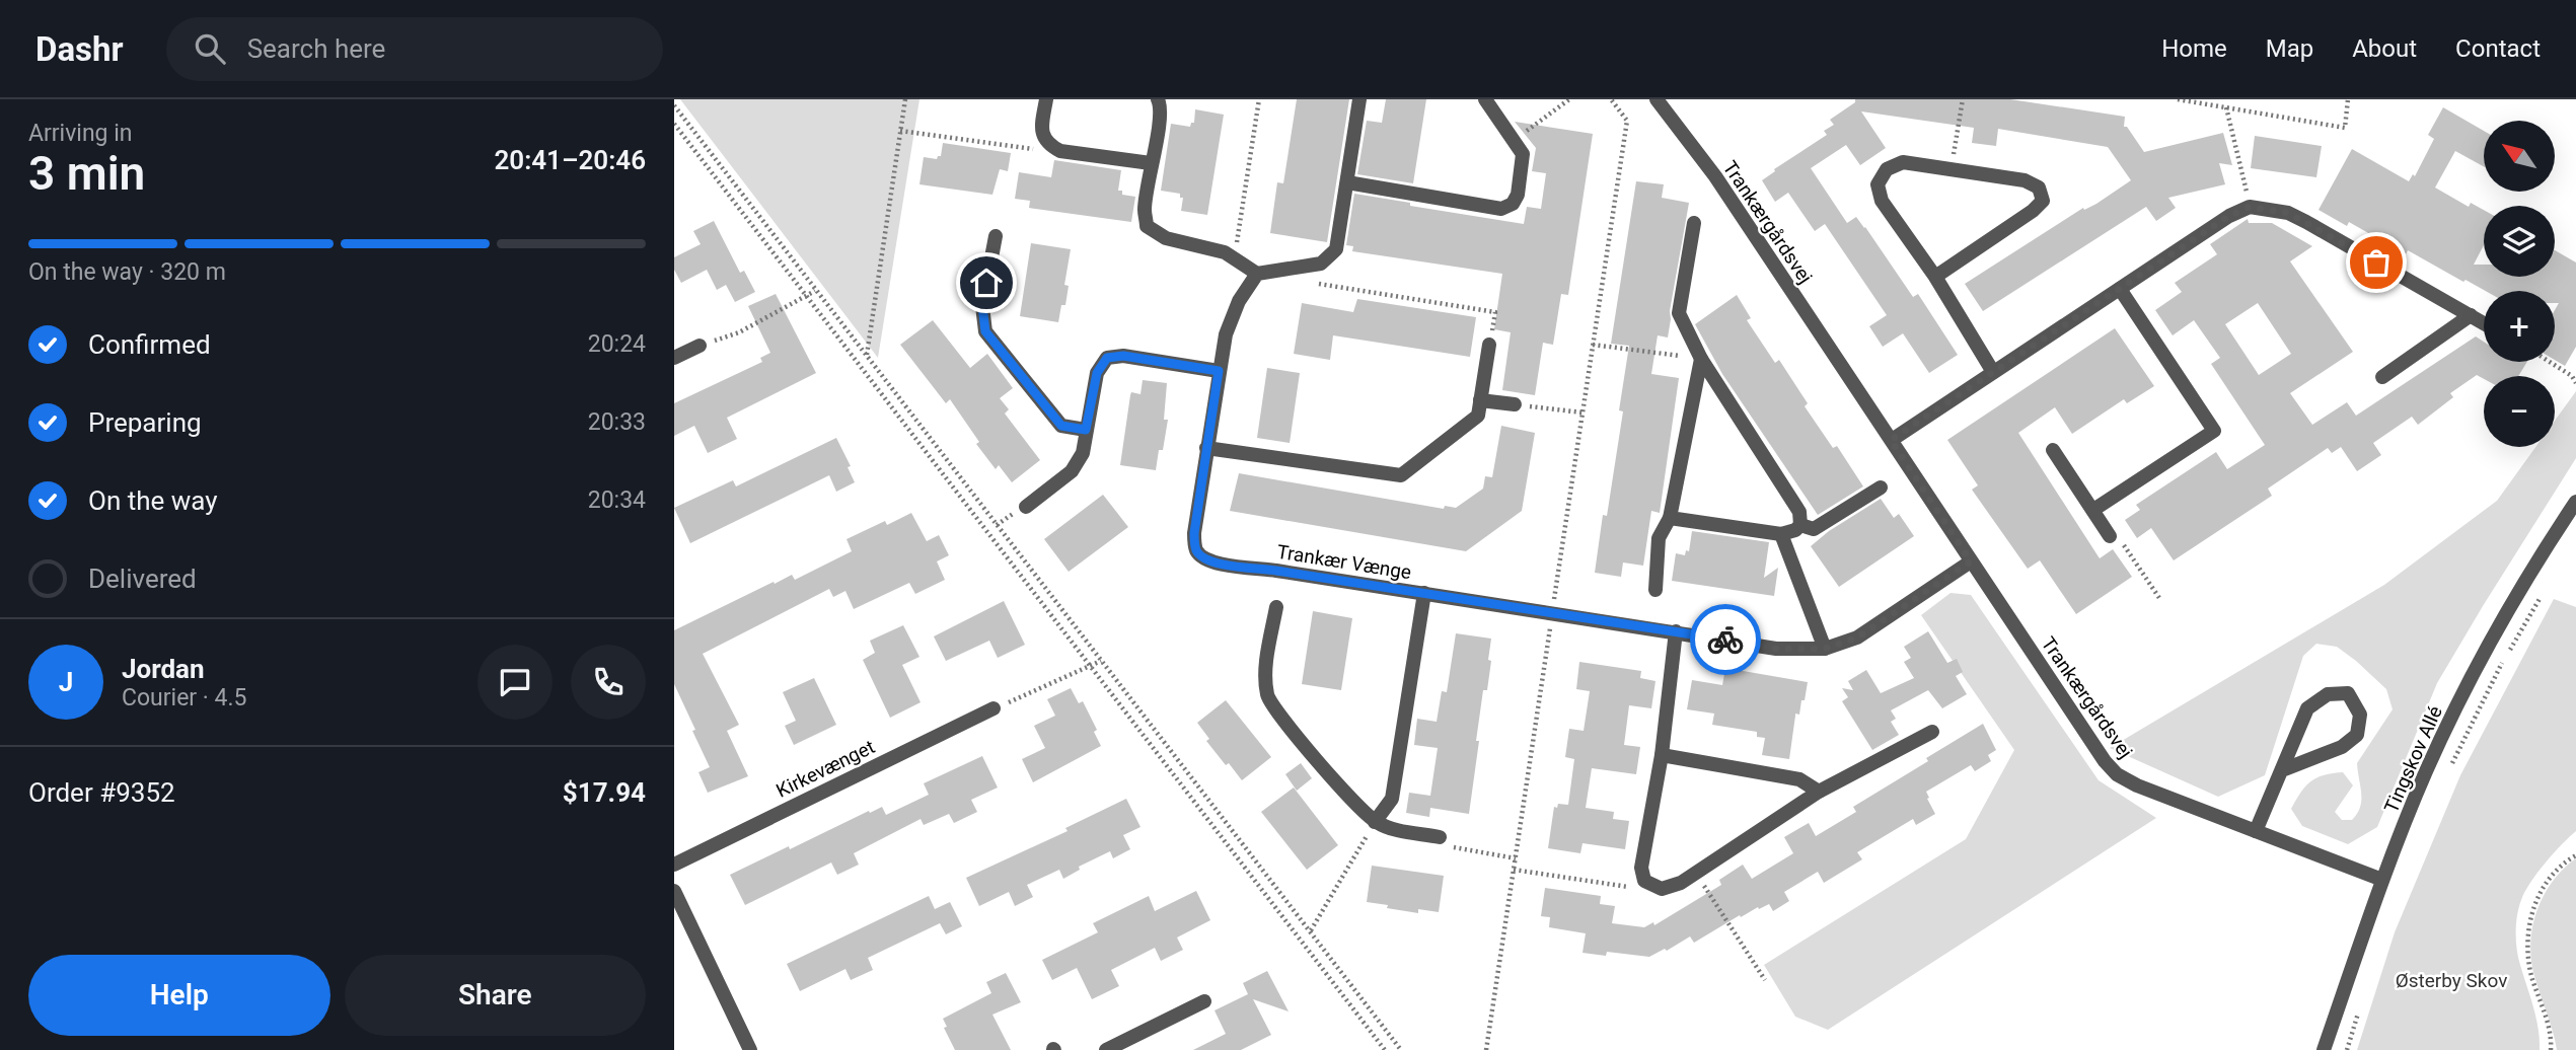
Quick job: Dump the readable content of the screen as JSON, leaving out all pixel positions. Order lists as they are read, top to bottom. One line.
{"streets":{"street":["Trankærgårdsvej","Trankær Vænge","Tingskov Allé","Kirkevænget"]},"crossings":[["Trankærgårdsvej","Trankær Vænge"],["Trankærgårdsvej","Tingskov Allé"]],"parks":["Østerby Skov"],"north":"top left","page":{"header":"Dashr","search":"Search here","nav":["Home","Map","About","Contact"],"heading":["3 min","Arriving in","20:41–20:46"],"panel":["Jordan","Courier · 4.5","Order #9352","$17.94"],"map_buttons":["+","−"],"bar":"On the way · 320 m","list":[["Confirmed","20:24"],["Preparing","20:33"],["On the way","20:34"],"Delivered"],"round":"J","buttons":["Help","Share"]}}
